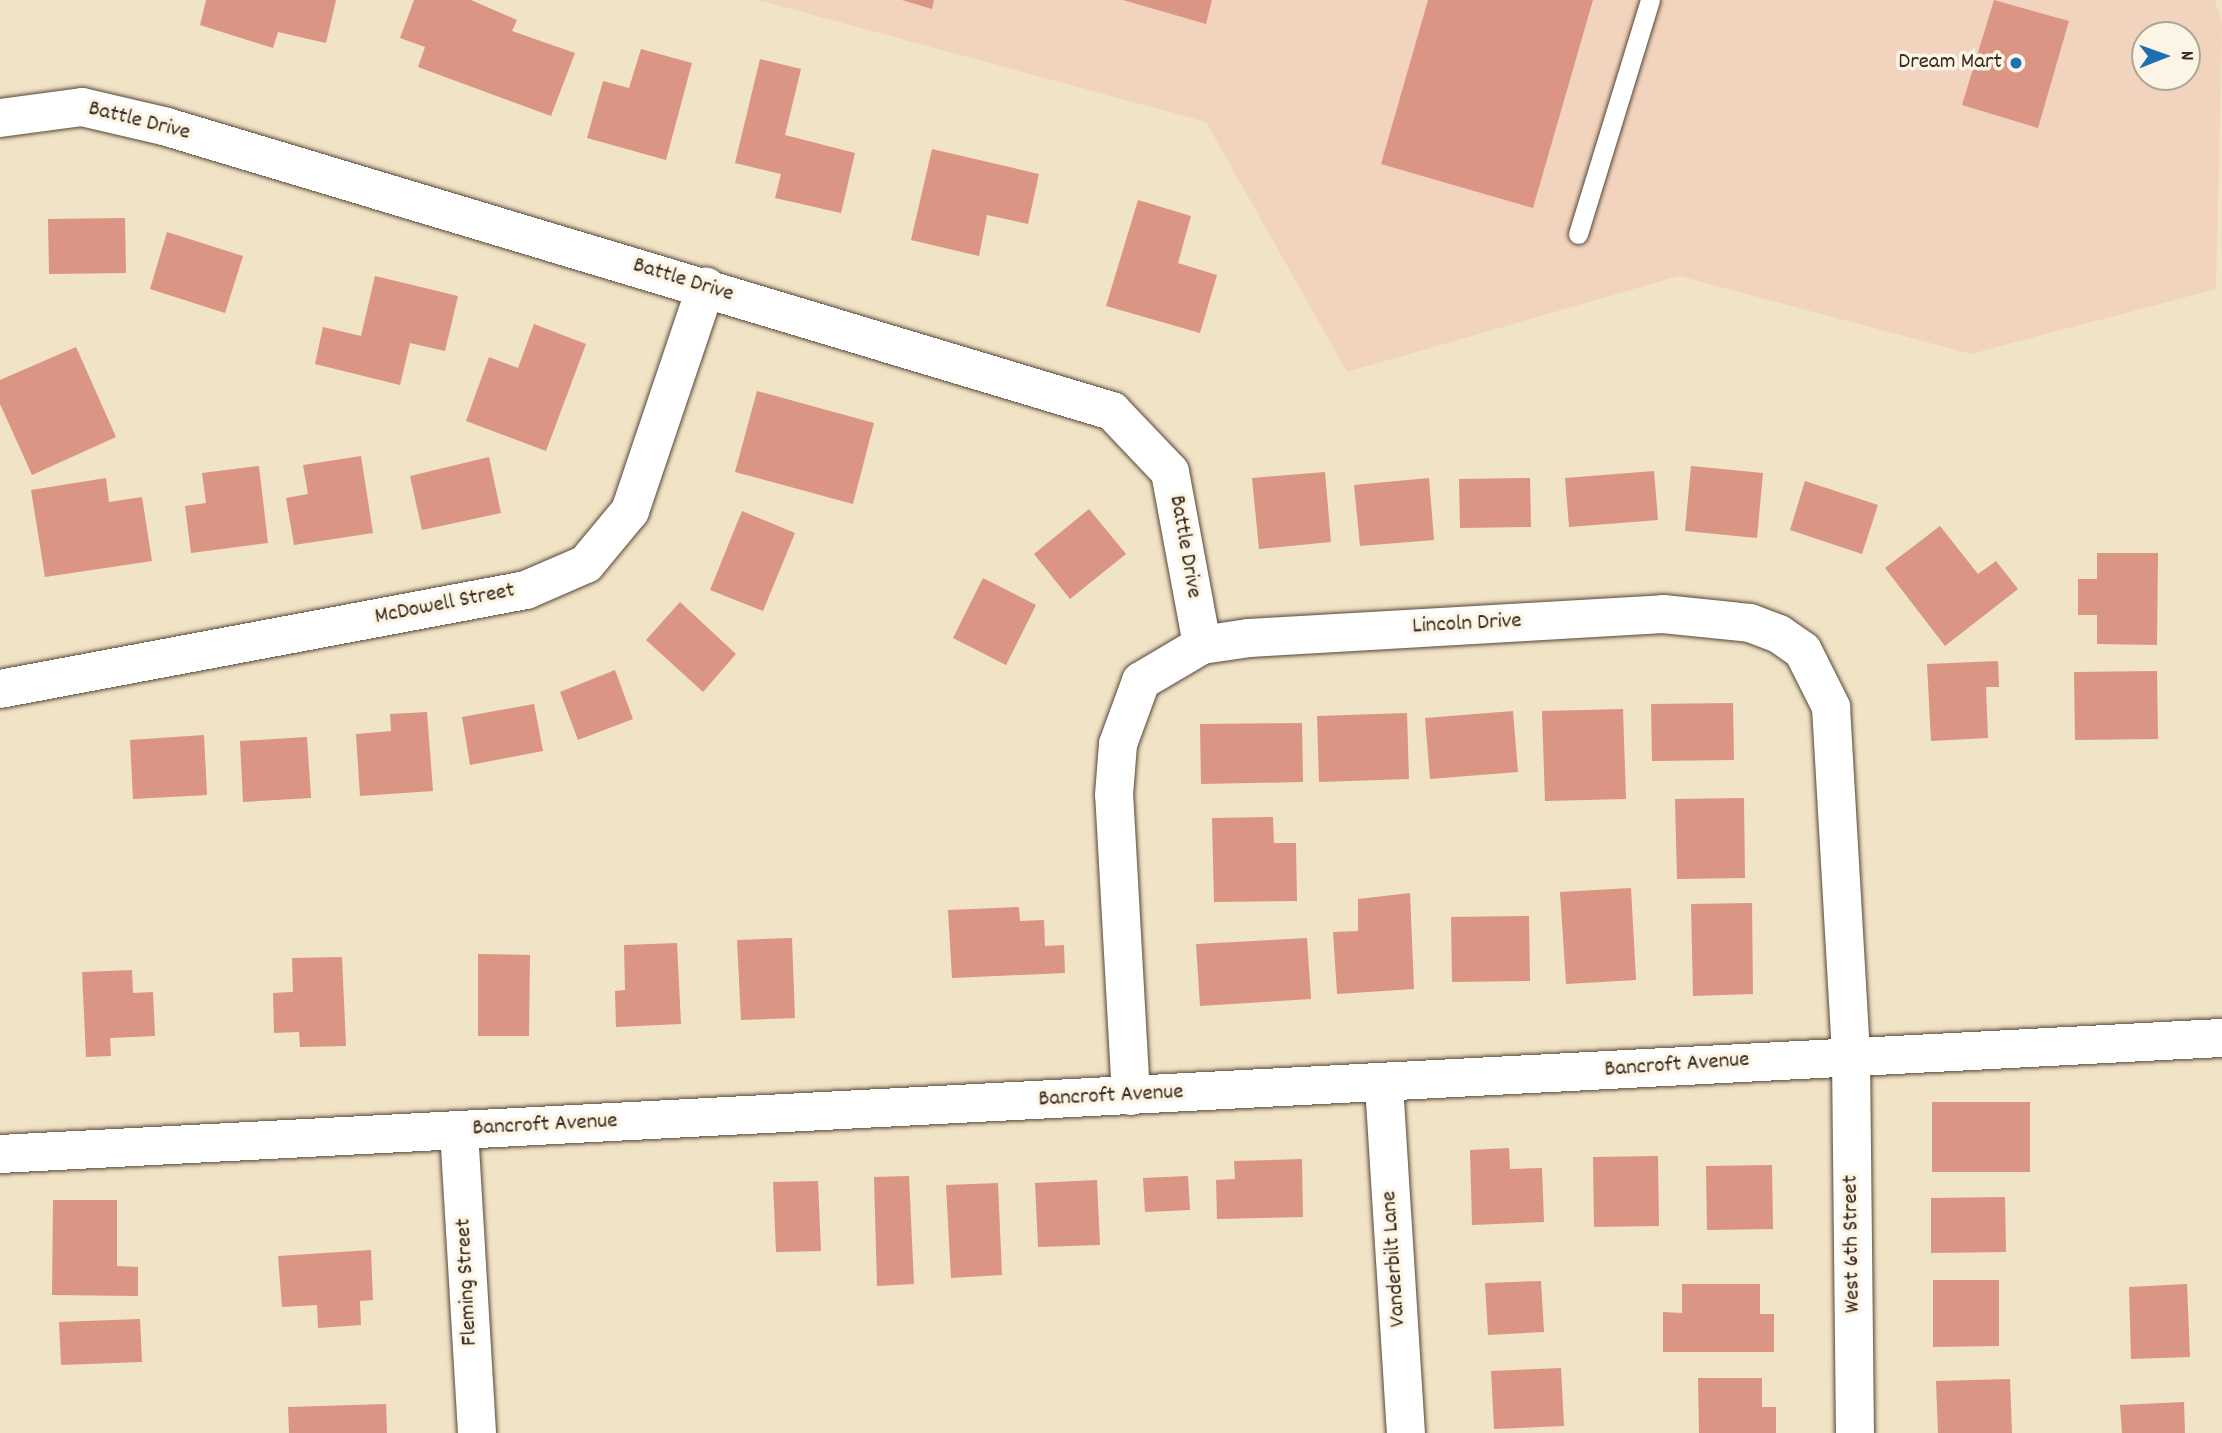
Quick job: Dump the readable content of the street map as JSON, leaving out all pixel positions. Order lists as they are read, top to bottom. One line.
{"streets":{"street":["Battle Drive","McDowell Street","Lincoln Drive","Bancroft Avenue","West 6th Street","Vanderbilt Lane","Fleming Street"]},"crossings":[["Battle Drive","McDowell Street"],["Battle Drive","Lincoln Drive"],["Lincoln Drive","Bancroft Avenue"],["Lincoln Drive","West 6th Street"],["Bancroft Avenue","West 6th Street"],["Bancroft Avenue","Vanderbilt Lane"],["Bancroft Avenue","Fleming Street"]],"places":["Dream Mart"],"north":"right"}
